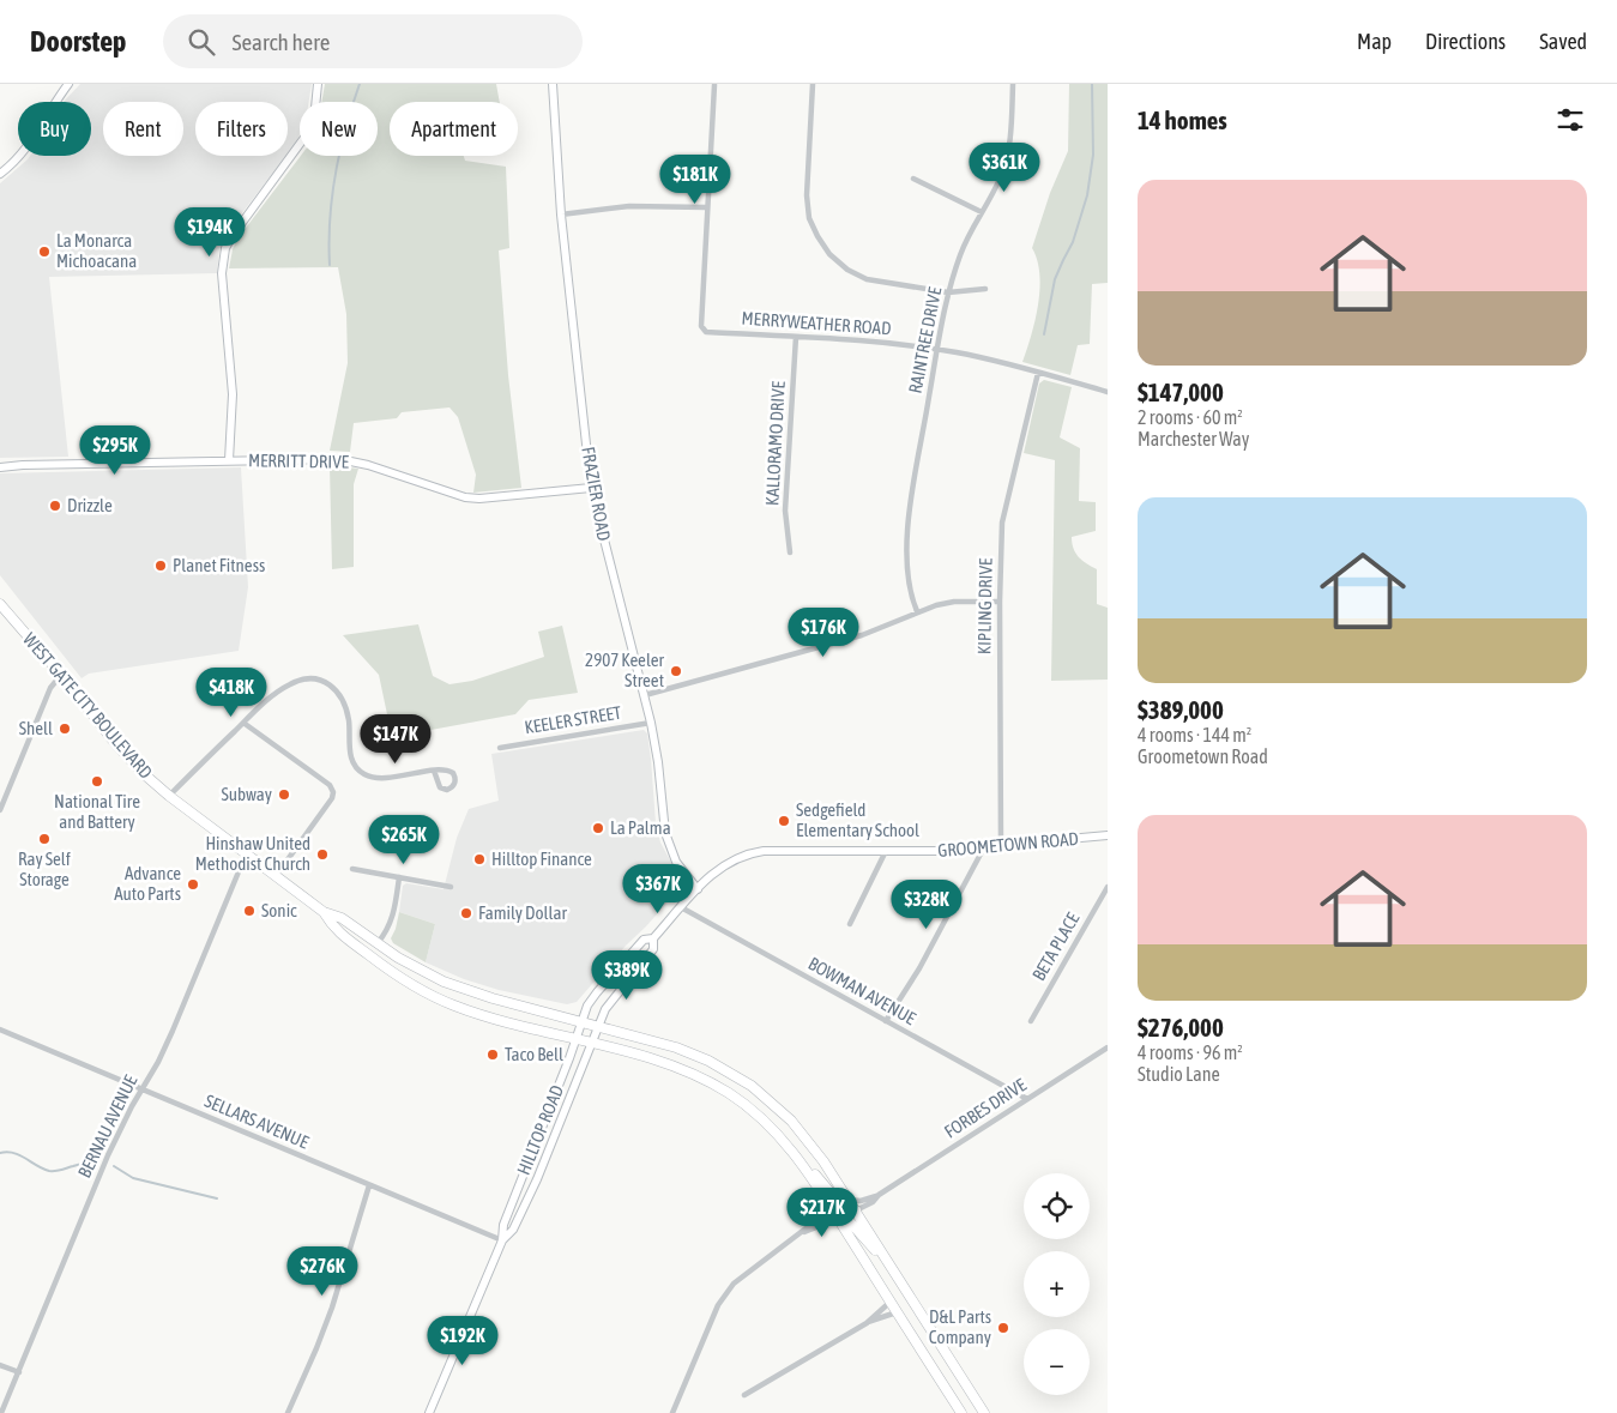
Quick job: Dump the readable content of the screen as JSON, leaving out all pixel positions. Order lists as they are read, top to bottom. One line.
{"streets":{"main road":["WEST GATE CITY BOULEVARD"],"street":["MERRYWEATHER ROAD","RAINTREE DRIVE","KALLORAMO DRIVE","MERRITT DRIVE","FRAZIER ROAD","KIPLING DRIVE","KEELER STREET","GROOMETOWN ROAD","BETA PLACE","BOWMAN AVENUE","FORBES DRIVE","SELLARS AVENUE","BERNAU AVENUE","HILLTOP ROAD"]},"crossings":[["MERRYWEATHER ROAD","RAINTREE DRIVE"],["MERRYWEATHER ROAD","KALLORAMO DRIVE"],["MERRYWEATHER ROAD","KIPLING DRIVE"],["RAINTREE DRIVE","KEELER STREET"],["MERRITT DRIVE","FRAZIER ROAD"],["FRAZIER ROAD","KEELER STREET"],["FRAZIER ROAD","GROOMETOWN ROAD"],["KIPLING DRIVE","KEELER STREET"],["KIPLING DRIVE","GROOMETOWN ROAD"],["WEST GATE CITY BOULEVARD","GROOMETOWN ROAD"],["WEST GATE CITY BOULEVARD","FORBES DRIVE"],["WEST GATE CITY BOULEVARD","BERNAU AVENUE"],["WEST GATE CITY BOULEVARD","HILLTOP ROAD"],["GROOMETOWN ROAD","BOWMAN AVENUE"],["GROOMETOWN ROAD","HILLTOP ROAD"],["BOWMAN AVENUE","FORBES DRIVE"],["SELLARS AVENUE","BERNAU AVENUE"],["SELLARS AVENUE","HILLTOP ROAD"]],"places":["La Monarca Michoacana","Drizzle","Planet Fitness","2907 Keeler Street","Shell","National Tire and Battery","Subway","Sedgefield Elementary School","La Palma","Ray Self Storage","Hinshaw United Methodist Church","Hilltop Finance","Advance Auto Parts","Sonic","Family Dollar","Taco Bell","D&L Parts Company"],"page":{"header":"Doorstep","search":"Search here","nav":["Map","Directions","Saved"],"heading":"14 homes","chip":["Buy","Rent","Filters","New","Apartment"],"price":["$361K","$181K","$194K","$295K","$176K","$418K","$147K","$265K","$367K","$328K","$389K","$217K","$276K","$192K"],"list":[{"name":"$147,000","note":"2 rooms · 60 m² · Marchester Way"},{"name":"$389,000","note":"4 rooms · 144 m² · Groometown Road"},{"name":"$276,000","note":"4 rooms · 96 m² · Studio Lane"}],"map_buttons":["+","−"]}}
